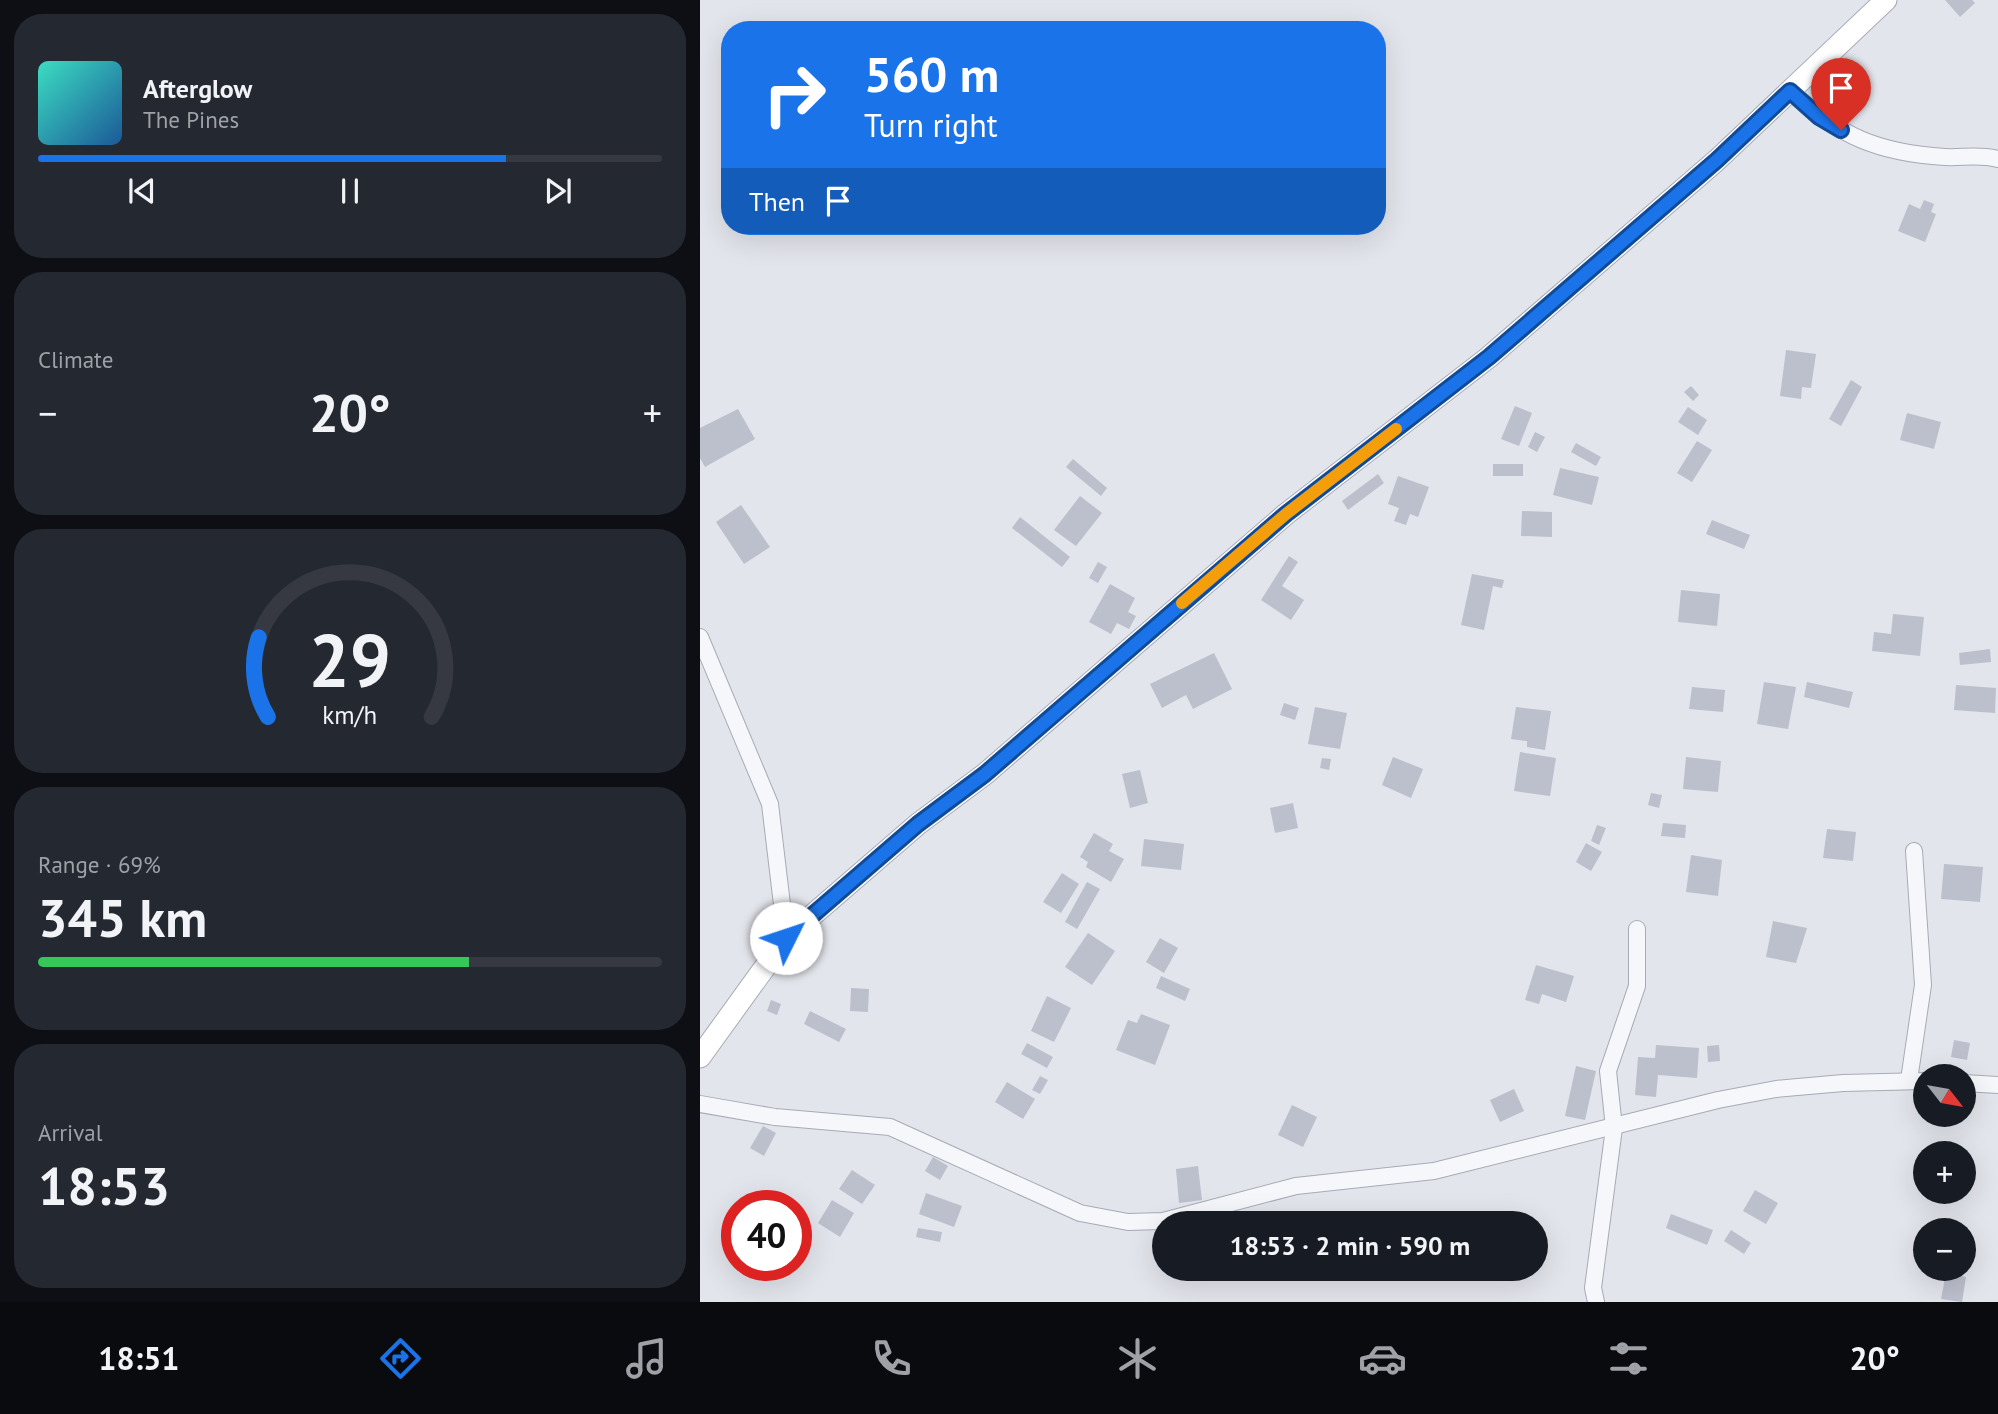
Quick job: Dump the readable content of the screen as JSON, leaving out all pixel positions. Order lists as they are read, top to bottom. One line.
{"north":"bottom right","page":{"turn":["560 m","Turn right"],"song":["Afterglow","The Pines"],"then":"Then","tile":["Climate",["Range · 69%","345 km"],["Arrival","18:53"]],"heat":["−","20°","+"],"map_buttons":["+","−"],"limit":"40","trip":"18:53 · 2 min · 590 m","tabs":["18:51","20°"],"gauge":["29","km/h"]}}
